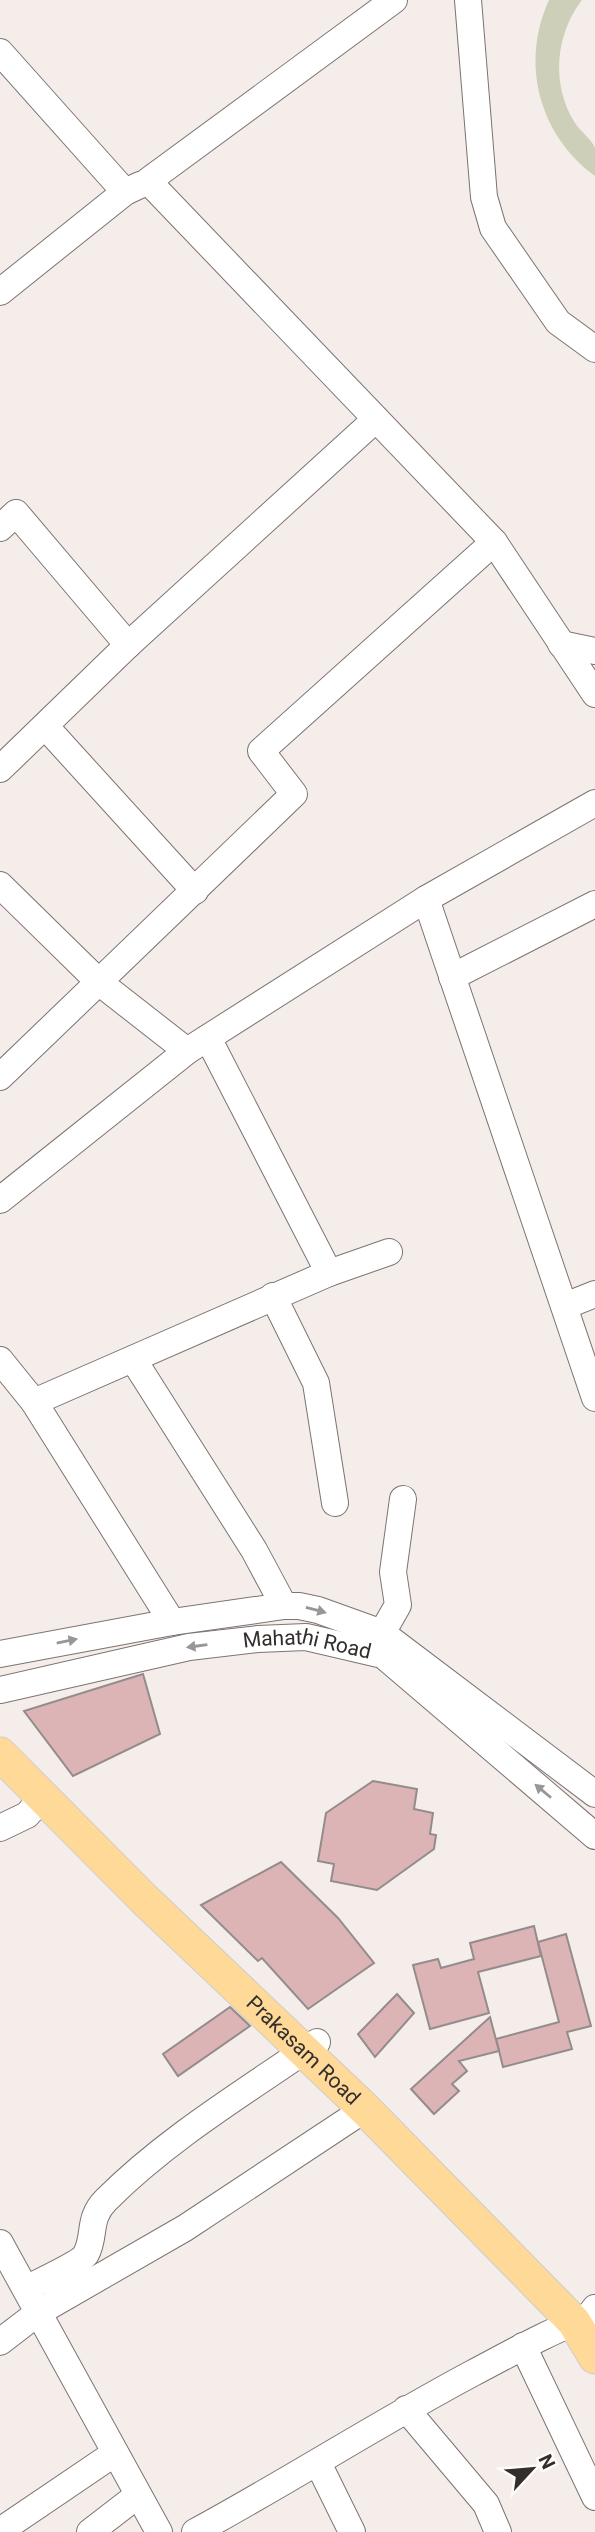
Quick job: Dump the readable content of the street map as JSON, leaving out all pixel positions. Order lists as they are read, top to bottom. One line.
{"streets":{"main road":["Prakasam Road"],"street":["Mahathi Road"]},"north":"top right"}
